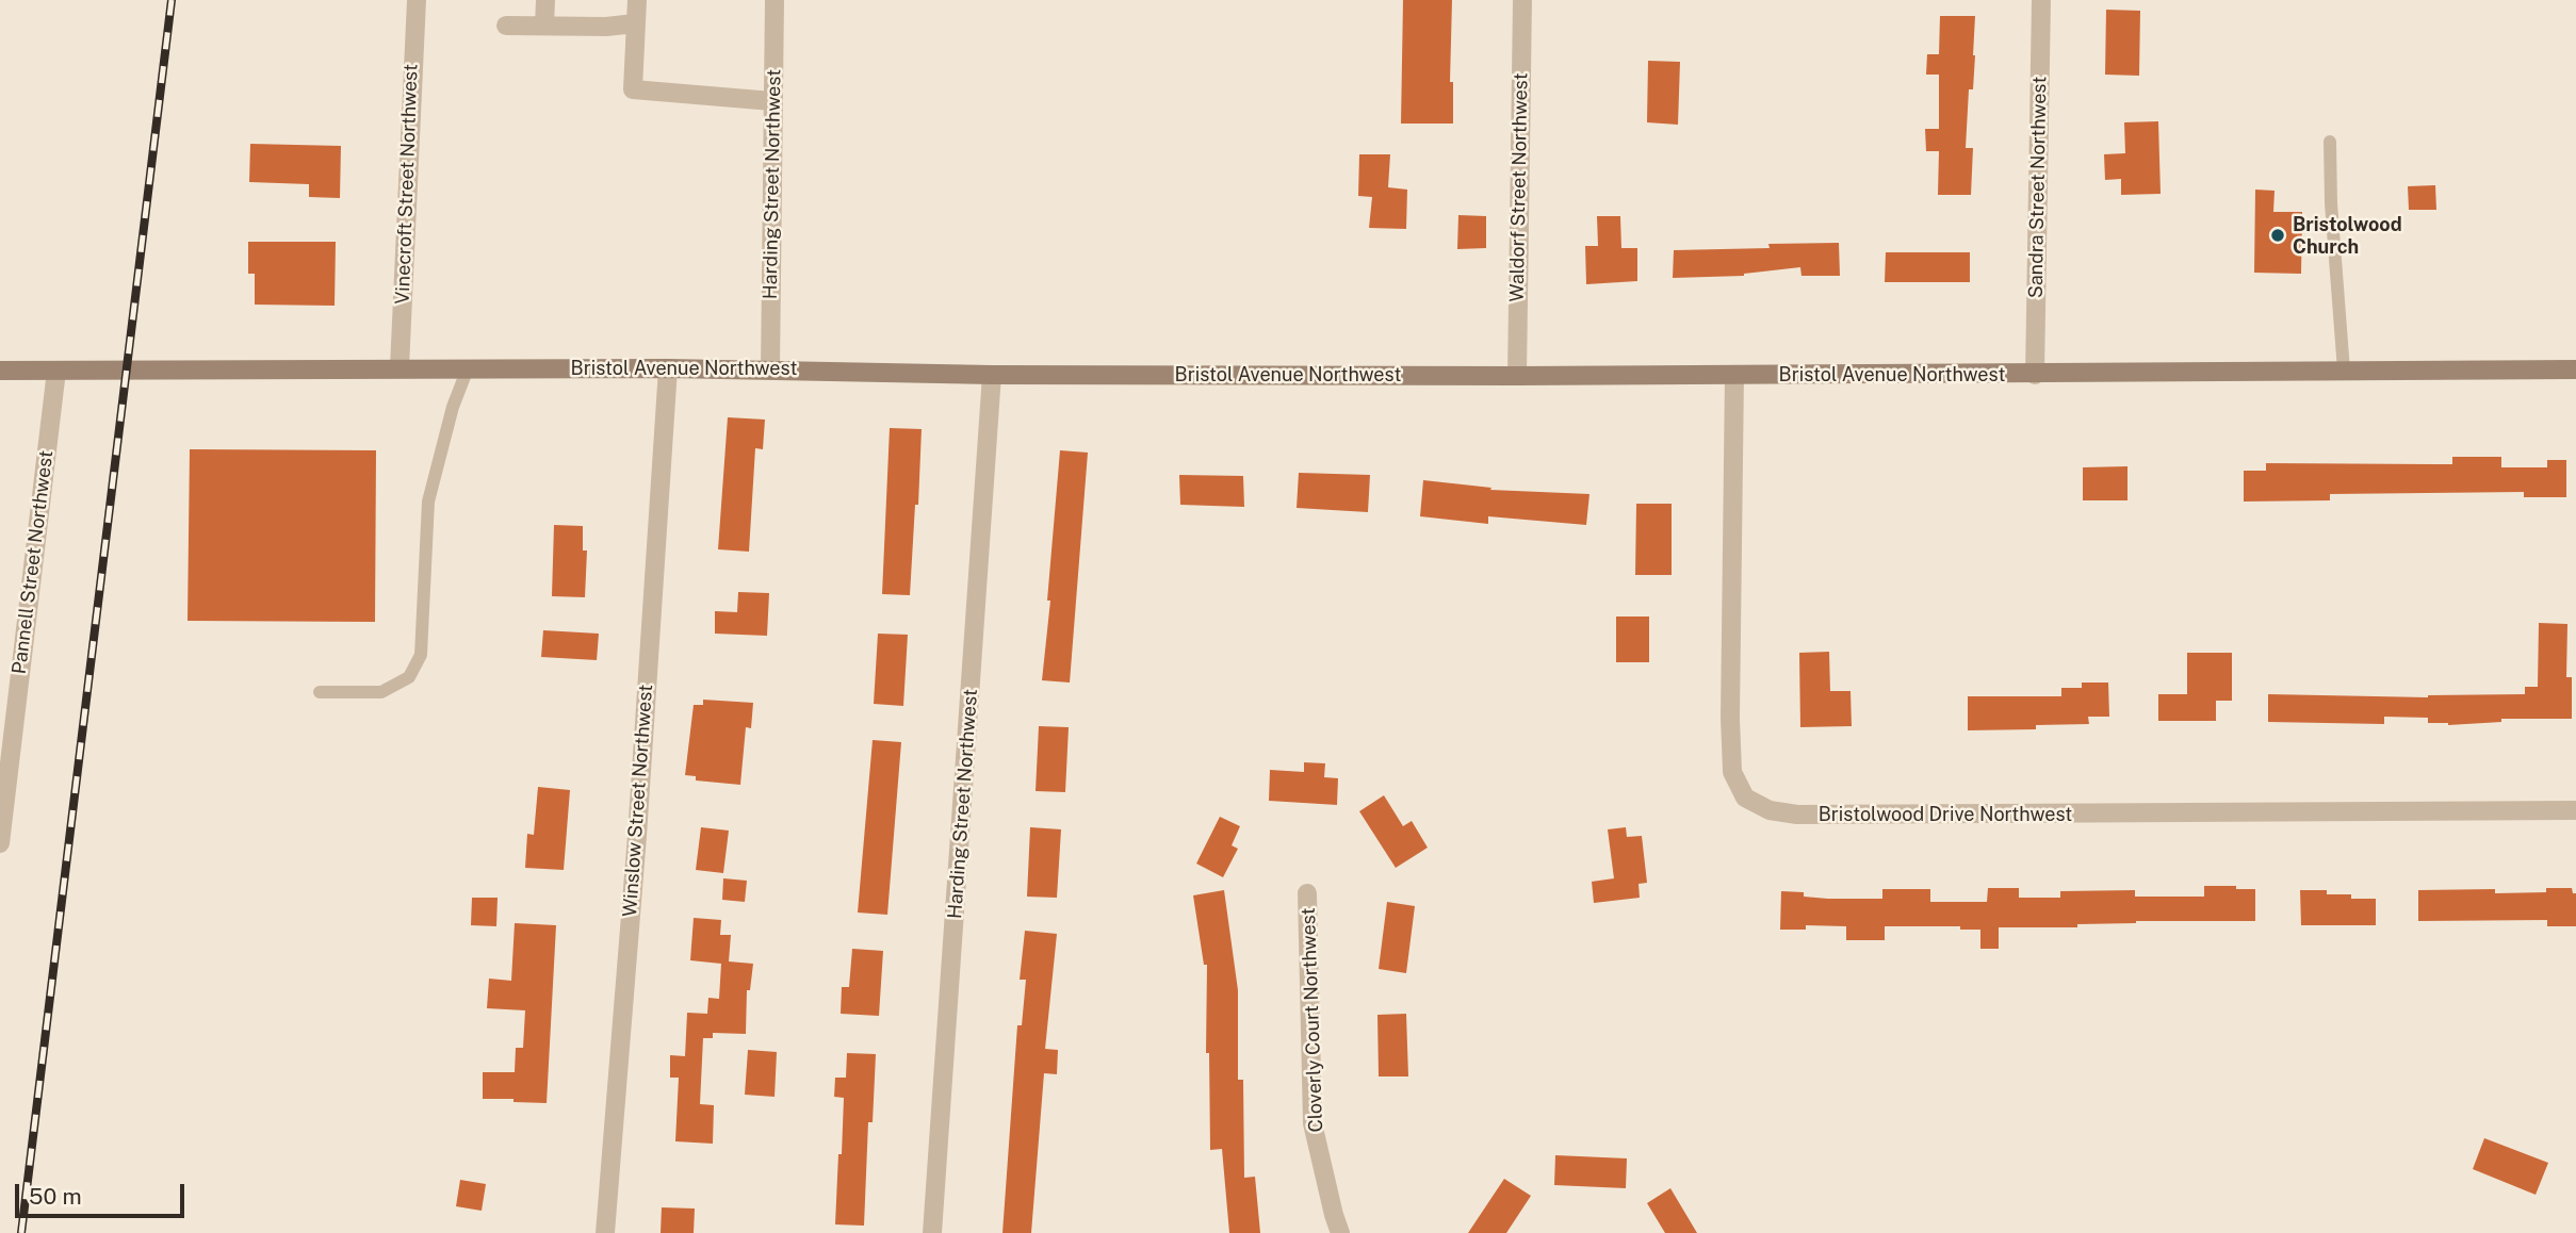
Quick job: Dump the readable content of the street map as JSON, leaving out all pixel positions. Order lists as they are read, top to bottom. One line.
{"streets":{"street":["Vinecroft Street Northwest","Harding Street Northwest","Waldorf Street Northwest","Sandra Street Northwest","Bristol Avenue Northwest","Pannell Street Northwest","Winslow Street Northwest","Bristolwood Drive Northwest","Cloverly Court Northwest"]},"crossings":[["Vinecroft Street Northwest","Bristol Avenue Northwest"],["Harding Street Northwest","Bristol Avenue Northwest"],["Waldorf Street Northwest","Bristol Avenue Northwest"],["Sandra Street Northwest","Bristol Avenue Northwest"],["Bristol Avenue Northwest","Pannell Street Northwest"],["Bristol Avenue Northwest","Winslow Street Northwest"],["Bristol Avenue Northwest","Bristolwood Drive Northwest"]],"places":["Bristolwood Church"],"scale_bar":"50 m"}
